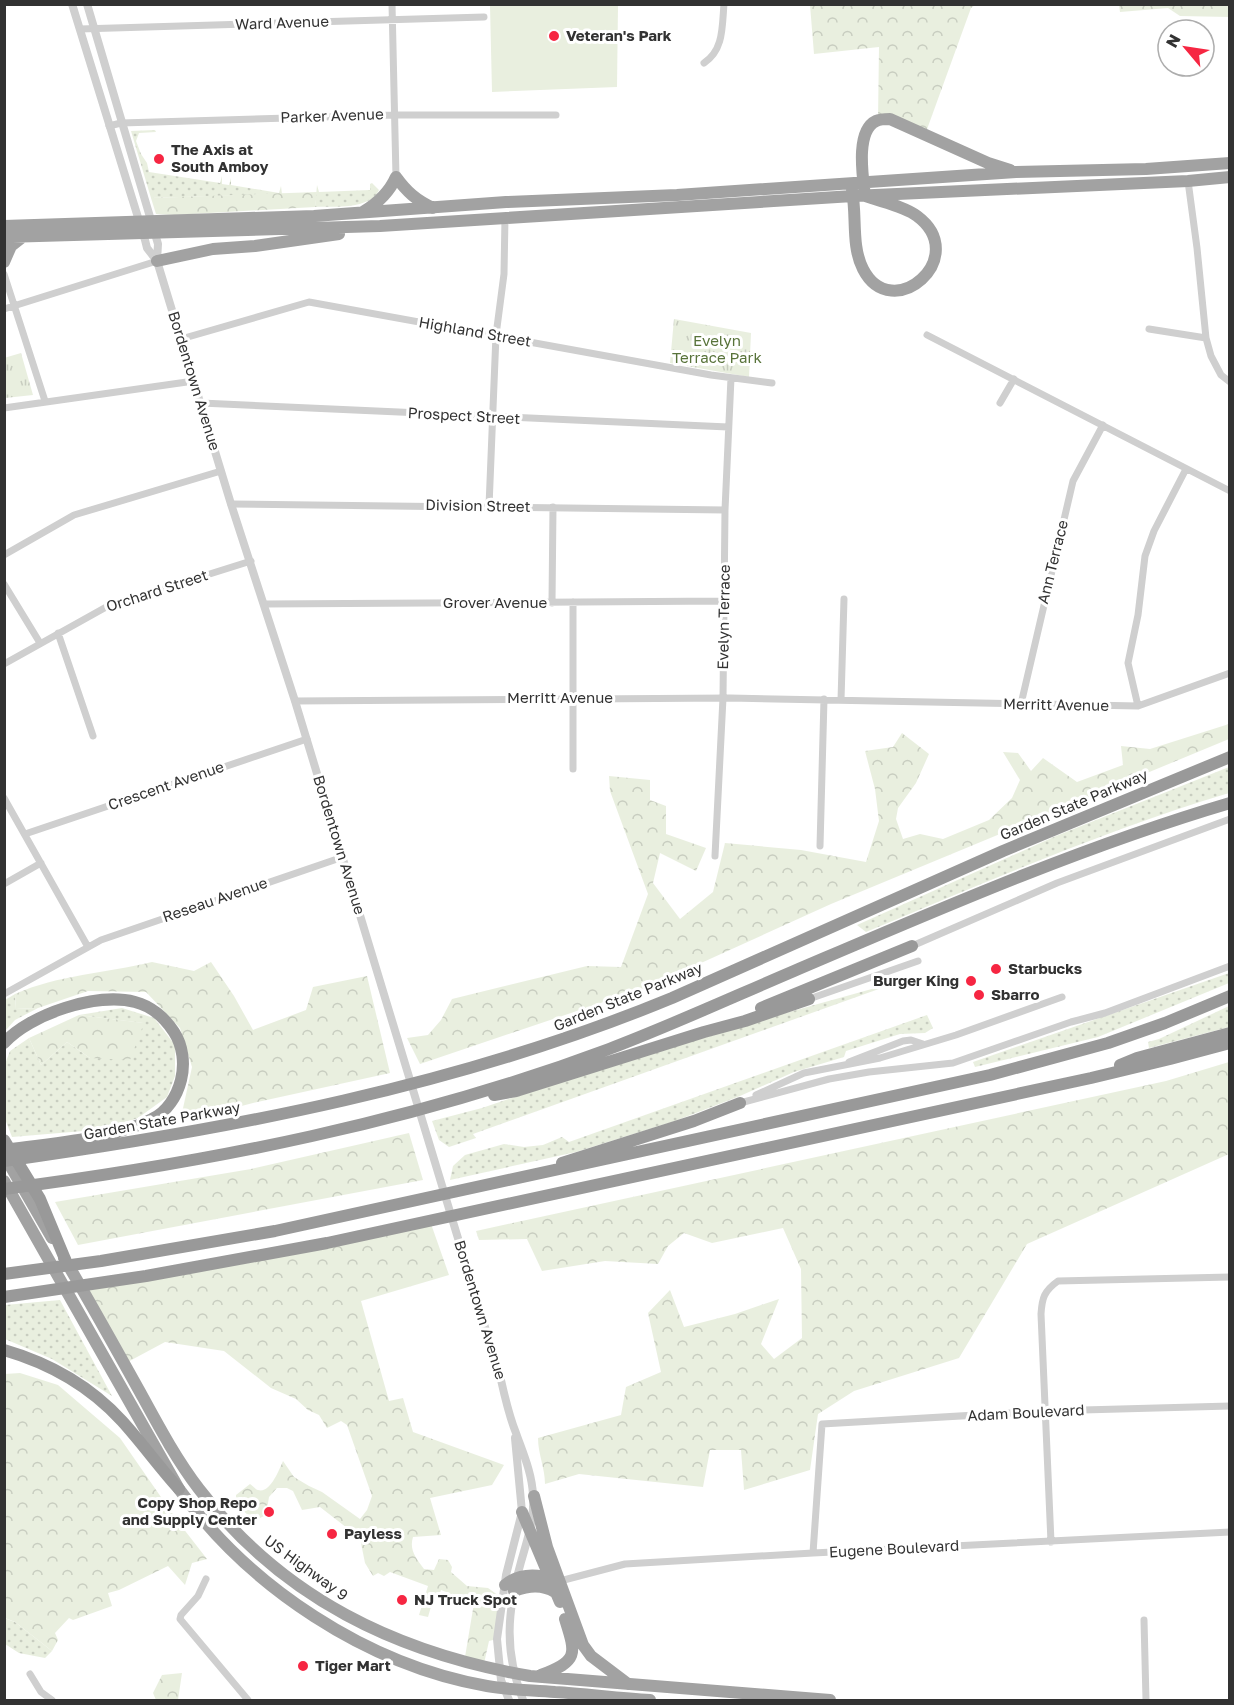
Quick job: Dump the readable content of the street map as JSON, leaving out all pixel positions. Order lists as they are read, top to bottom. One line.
{"streets":{"highway":["Garden State Parkway","US Highway 9"],"street":["Ward Avenue","Parker Avenue","Highland Street","Bordentown Avenue","Prospect Street","Division Street","Ann Terrace","Orchard Street","Grover Avenue","Evelyn Terrace","Merritt Avenue","Crescent Avenue","Reseau Avenue","Adam Boulevard","Eugene Boulevard"]},"crossings":[["Ward Avenue","Bordentown Avenue"],["Parker Avenue","Bordentown Avenue"],["Highland Street","Bordentown Avenue"],["Highland Street","Evelyn Terrace"],["Bordentown Avenue","Prospect Street"],["Bordentown Avenue","Division Street"],["Bordentown Avenue","Orchard Street"],["Bordentown Avenue","Grover Avenue"],["Bordentown Avenue","Merritt Avenue"],["Bordentown Avenue","Crescent Avenue"],["Bordentown Avenue","Reseau Avenue"],["Prospect Street","Evelyn Terrace"],["Division Street","Evelyn Terrace"],["Ann Terrace","Merritt Avenue"],["Grover Avenue","Evelyn Terrace"],["Evelyn Terrace","Merritt Avenue"],["Adam Boulevard","Eugene Boulevard"]],"parks":["Evelyn Terrace Park"],"places":["Veteran's Park","The Axis at South Amboy","Starbucks","Burger King","Sbarro","Copy Shop Repo and Supply Center","Payless","NJ Truck Spot","Tiger Mart"],"north":"top left"}
